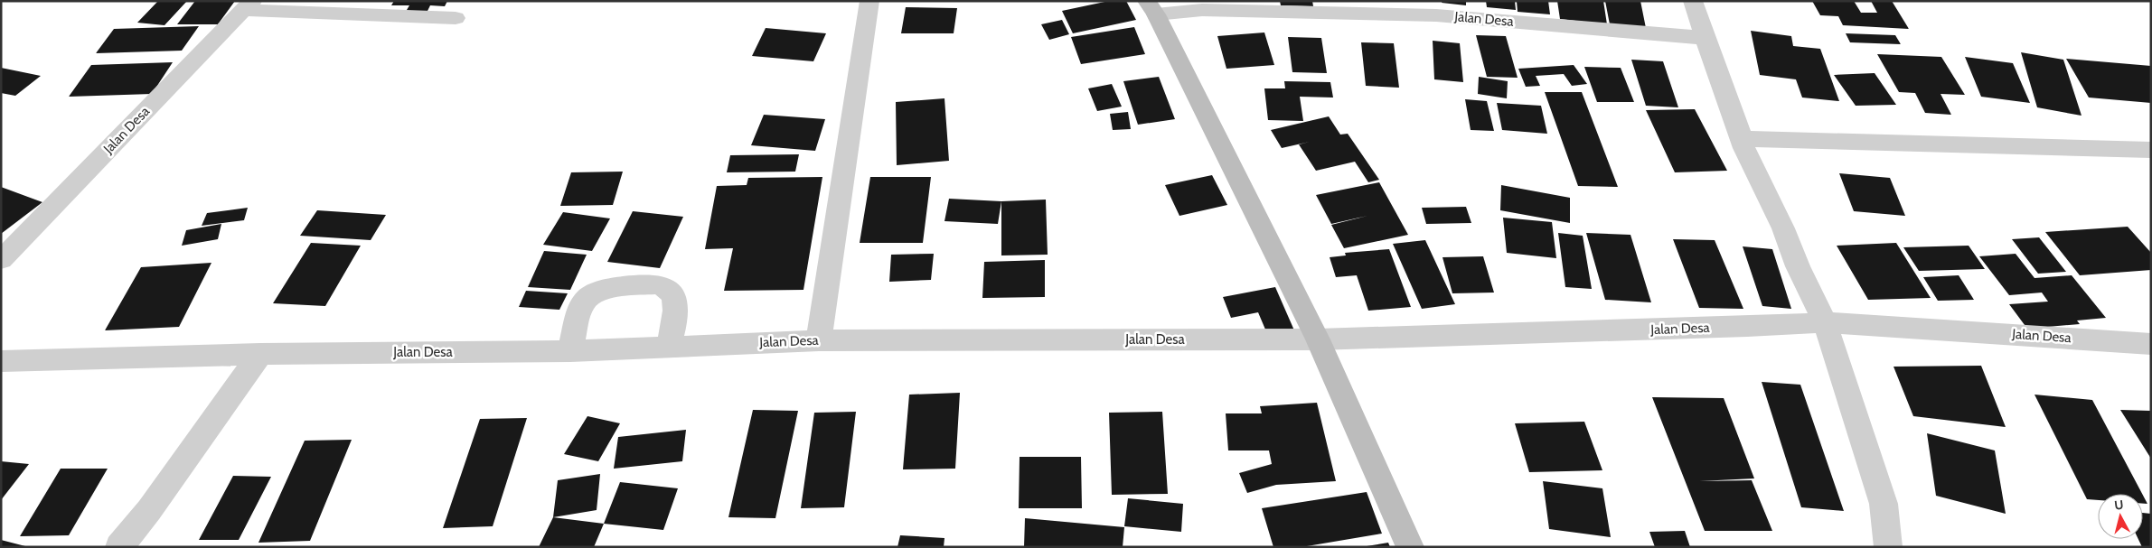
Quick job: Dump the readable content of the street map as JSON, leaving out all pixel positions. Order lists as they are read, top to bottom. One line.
{"streets":{"street":["Jalan Desa"]},"north":"top"}
